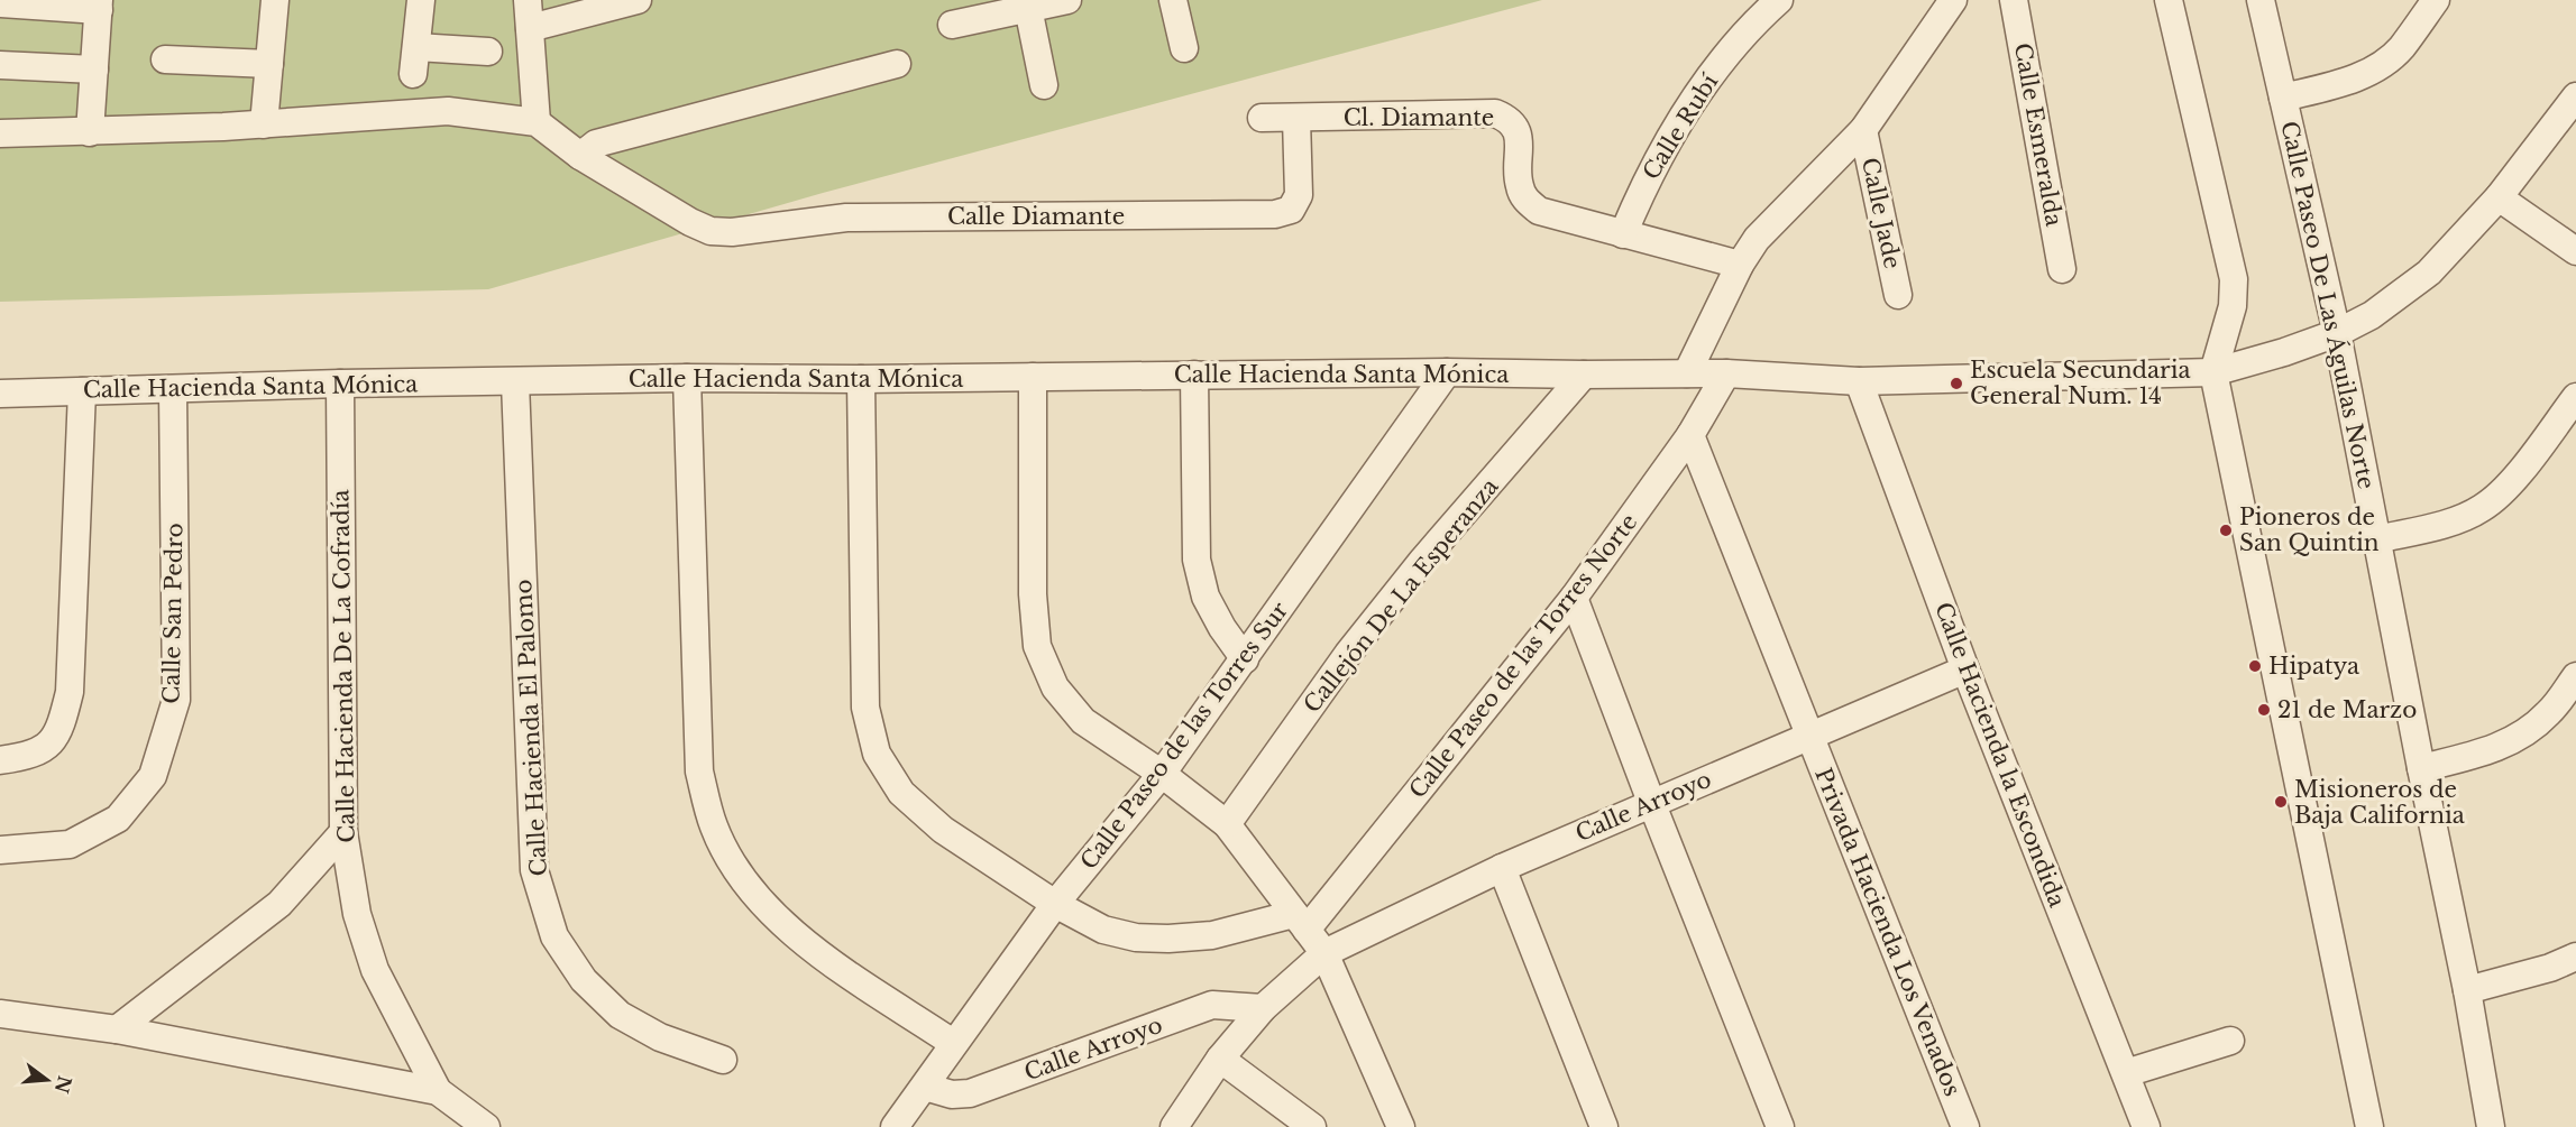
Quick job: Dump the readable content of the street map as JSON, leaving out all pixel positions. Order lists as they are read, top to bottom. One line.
{"streets":{"street":["Cl. Diamante","Calle Rubí","Calle Esmeralda","Calle Jade","Calle Diamante","Calle Paseo De Las Águilas Norte","Calle Hacienda Santa Mónica","Callejón De La Esperanza","Calle San Pedro","Calle Paseo de las Torres Norte","Calle Hacienda De La Cofradía","Calle Hacienda El Palomo","Calle Paseo de las Torres Sur","Calle Hacienda la Escondida","Calle Arroyo","Privada Hacienda Los Venados"]},"crossings":[["Cl. Diamante","Calle Rubí"],["Cl. Diamante","Calle Diamante"],["Calle Paseo De Las Águilas Norte","Calle Hacienda Santa Mónica"],["Calle Hacienda Santa Mónica","Callejón De La Esperanza"],["Calle Hacienda Santa Mónica","Calle San Pedro"],["Calle Hacienda Santa Mónica","Calle Paseo de las Torres Norte"],["Calle Hacienda Santa Mónica","Calle Hacienda De La Cofradía"],["Calle Hacienda Santa Mónica","Calle Hacienda El Palomo"],["Calle Hacienda Santa Mónica","Calle Paseo de las Torres Sur"],["Calle Hacienda Santa Mónica","Calle Hacienda la Escondida"],["Calle Paseo de las Torres Norte","Privada Hacienda Los Venados"],["Calle Paseo de las Torres Sur","Calle Arroyo"],["Calle Hacienda la Escondida","Calle Arroyo"],["Calle Arroyo","Privada Hacienda Los Venados"]],"places":["Escuela Secundaria General Num. 14","Pioneros de San Quintin","Hipatya","21 de Marzo","Misioneros de Baja California"],"north":"right"}
